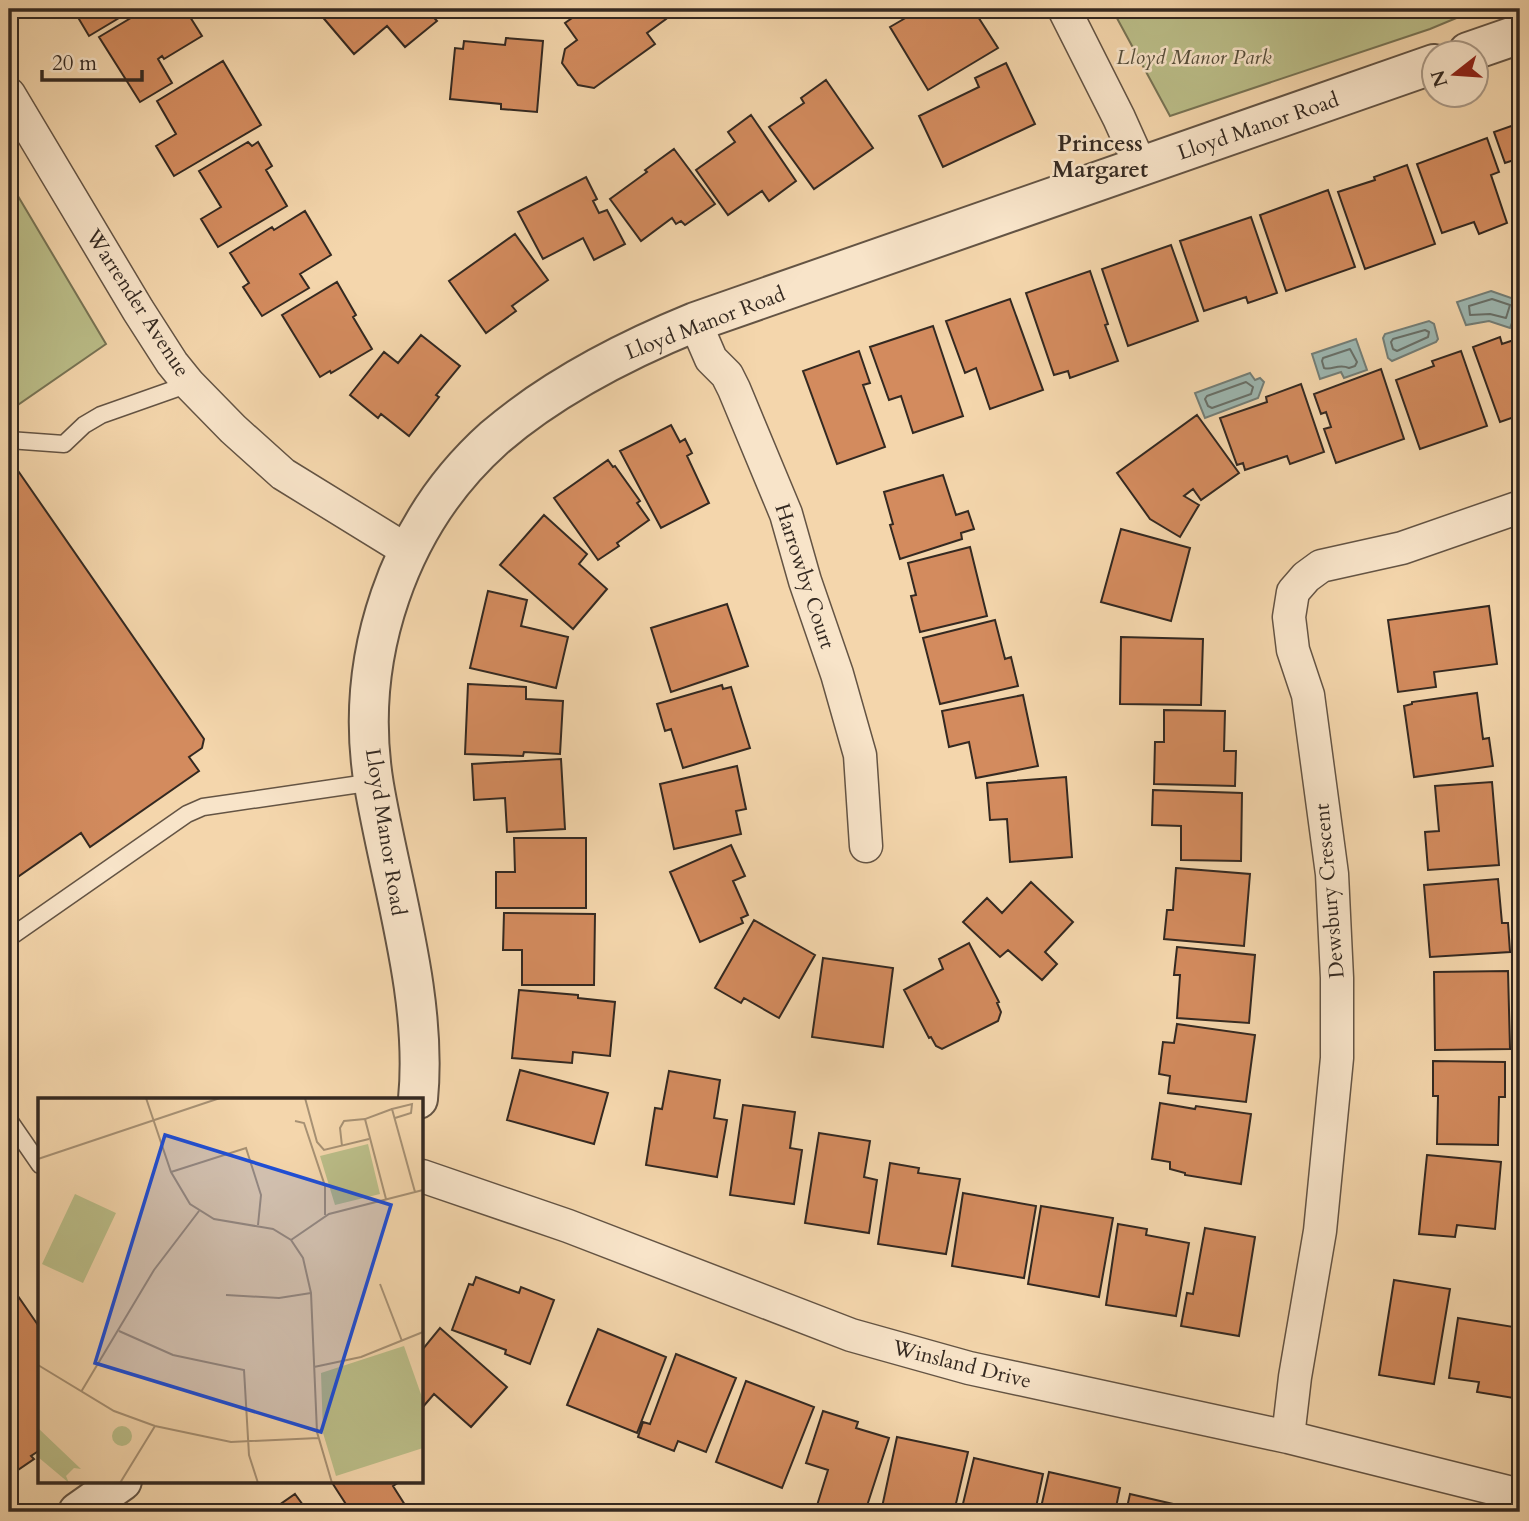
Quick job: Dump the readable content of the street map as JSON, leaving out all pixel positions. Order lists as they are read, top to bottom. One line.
{"streets":{"street":["Lloyd Manor Road","Warrender Avenue","Harrowby Court","Dewsbury Crescent","Winsland Drive"]},"crossings":[["Lloyd Manor Road","Warrender Avenue"],["Lloyd Manor Road","Harrowby Court"],["Dewsbury Crescent","Winsland Drive"]],"districts":["Princess Margaret"],"parks":["Lloyd Manor Park"],"scale_bar":"20 m","north":"left"}
